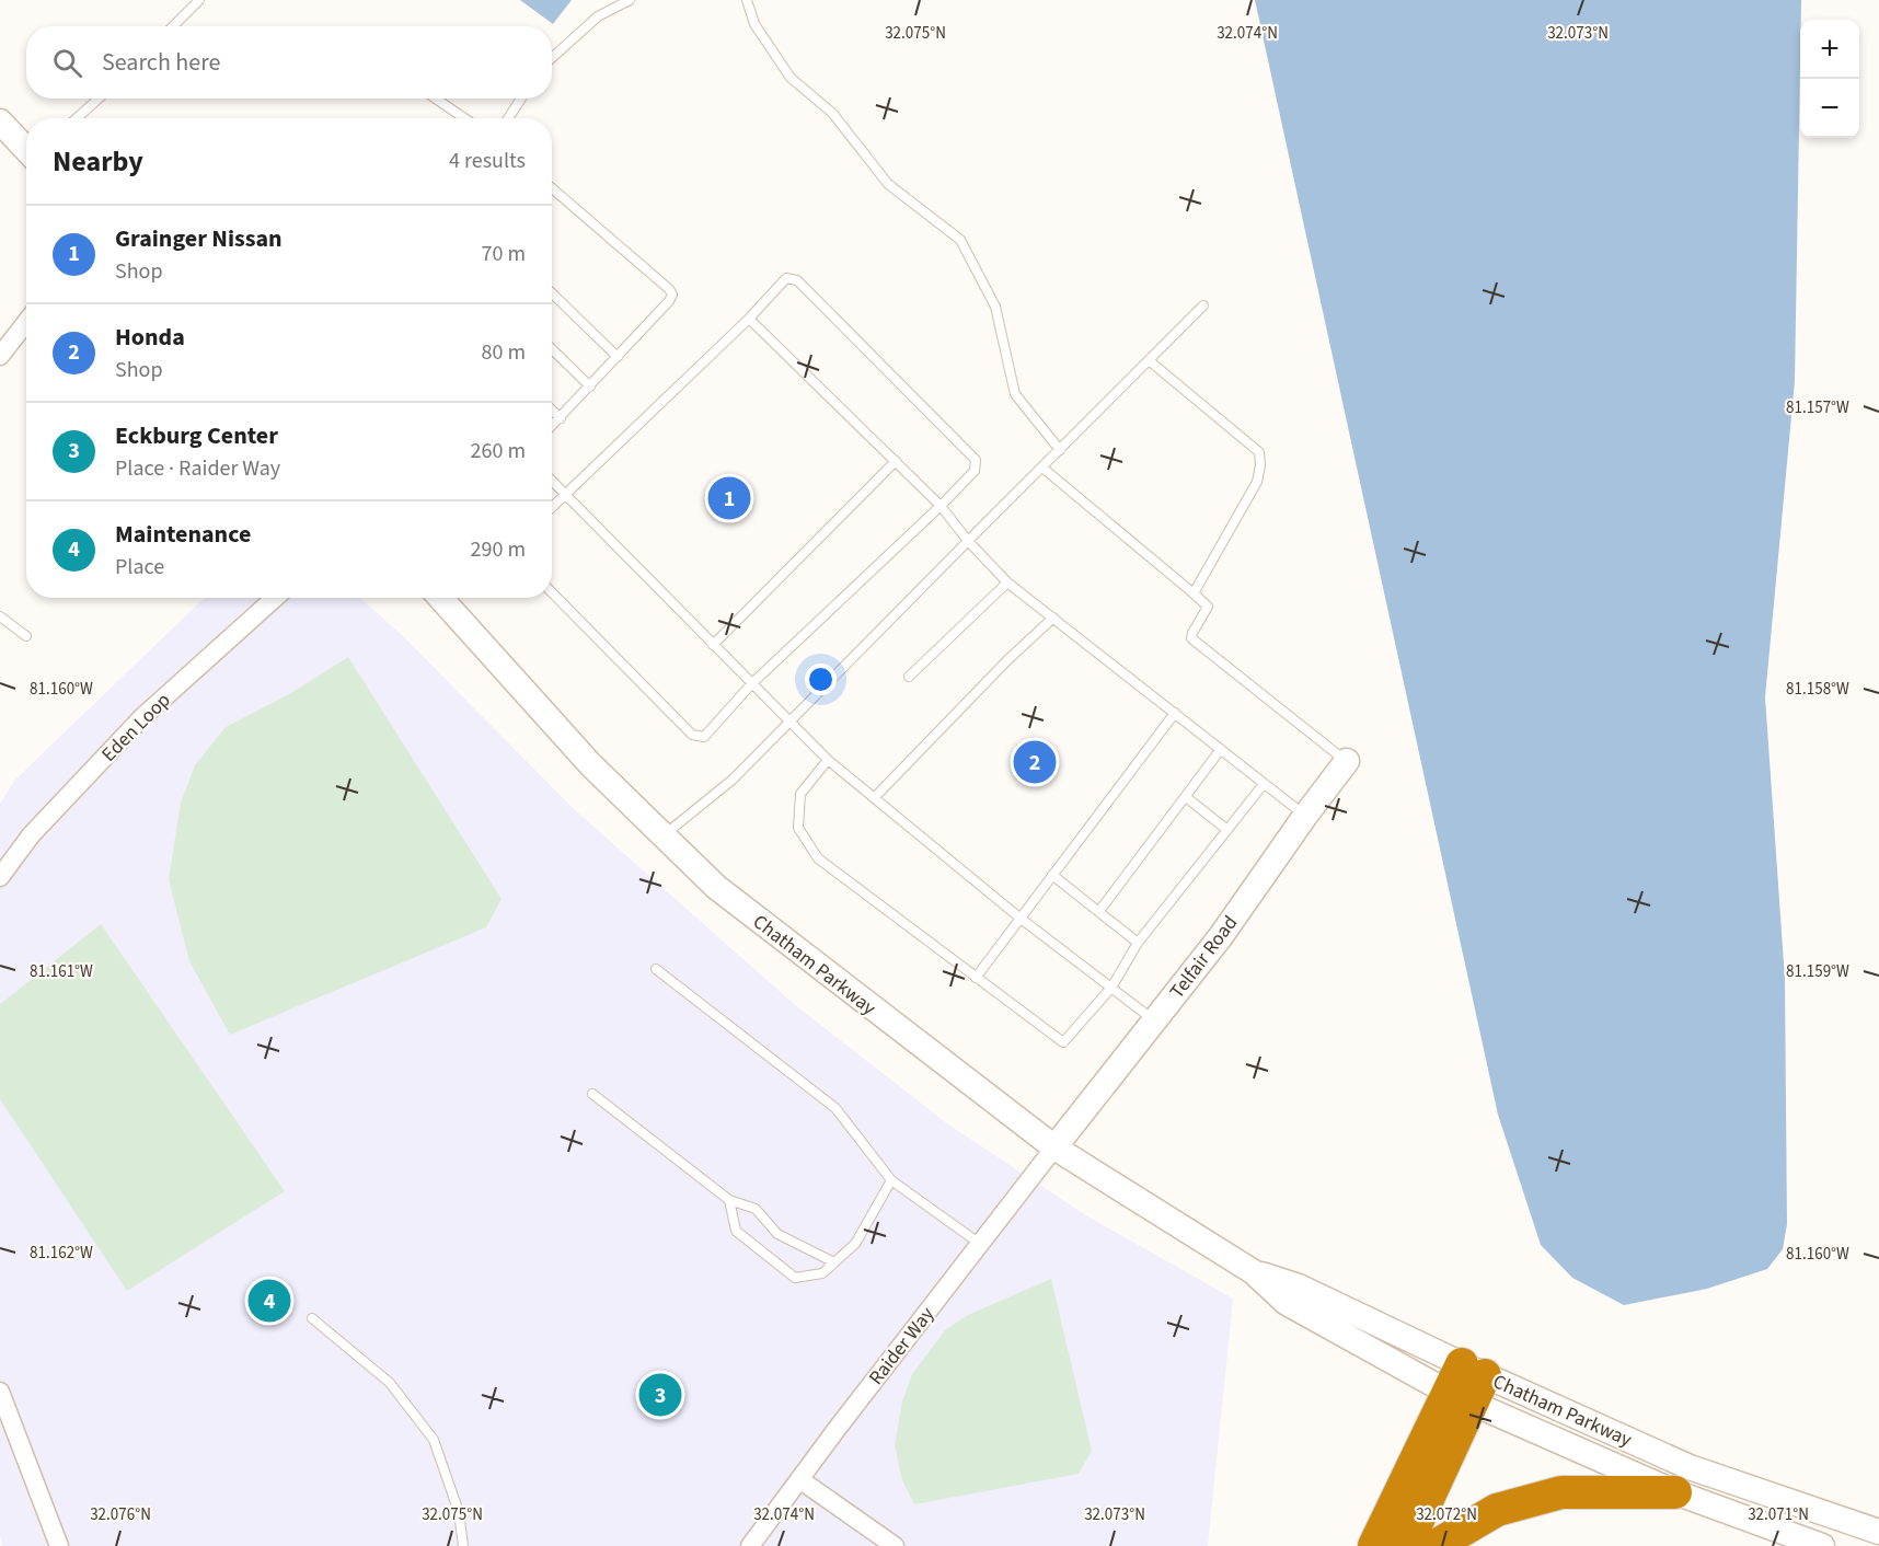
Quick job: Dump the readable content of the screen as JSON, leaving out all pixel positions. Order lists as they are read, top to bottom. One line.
{"streets":{"main road":["Telfair Road","Chatham Parkway"],"street":["Eden Loop","Raider Way"]},"crossings":[["Telfair Road","Chatham Parkway"],["Telfair Road","Raider Way"],["Chatham Parkway","Raider Way"]],"page":{"map_buttons":["+","−"],"search":"Search here","heading":["Nearby","4 results"],"list":[{"mark":"1","name":"Grainger Nissan","note":"Shop","value":"70 m"},{"mark":"2","name":"Honda","note":"Shop","value":"80 m"},{"mark":"3","name":"Eckburg Center","note":"Place · Raider Way","value":"260 m"},{"mark":"4","name":"Maintenance","note":"Place","value":"290 m"}],"pins":["1","2","4","3"]},"coordinates":["32.075°N","32.074°N","32.073°N","81.157°W","81.160°W","81.158°W","81.161°W","81.159°W","81.162°W","32.076°N","32.072°N","32.071°N"]}
